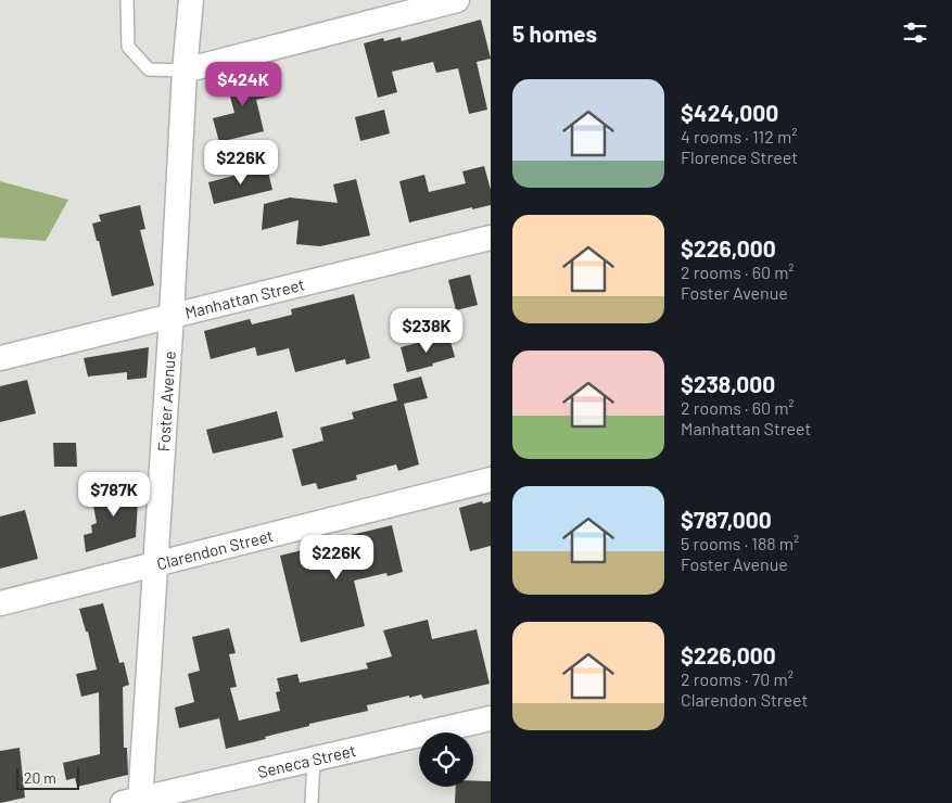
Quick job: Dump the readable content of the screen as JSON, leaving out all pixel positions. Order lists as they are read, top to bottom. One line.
{"streets":{"street":["Manhattan Street","Foster Avenue","Clarendon Street","Seneca Street"]},"crossings":[["Manhattan Street","Foster Avenue"],["Foster Avenue","Clarendon Street"],["Foster Avenue","Seneca Street"]],"scale_bar":"20 m","page":{"heading":"5 homes","price":["$424K","$226K","$238K","$787K","$226K"],"list":[{"name":"$424,000","note":"4 rooms · 112 m² · Florence Street"},{"name":"$226,000","note":"2 rooms · 60 m² · Foster Avenue"},{"name":"$238,000","note":"2 rooms · 60 m² · Manhattan Street"},{"name":"$787,000","note":"5 rooms · 188 m² · Foster Avenue"},{"name":"$226,000","note":"2 rooms · 70 m² · Clarendon Street"}],"scale":"20 m"}}
